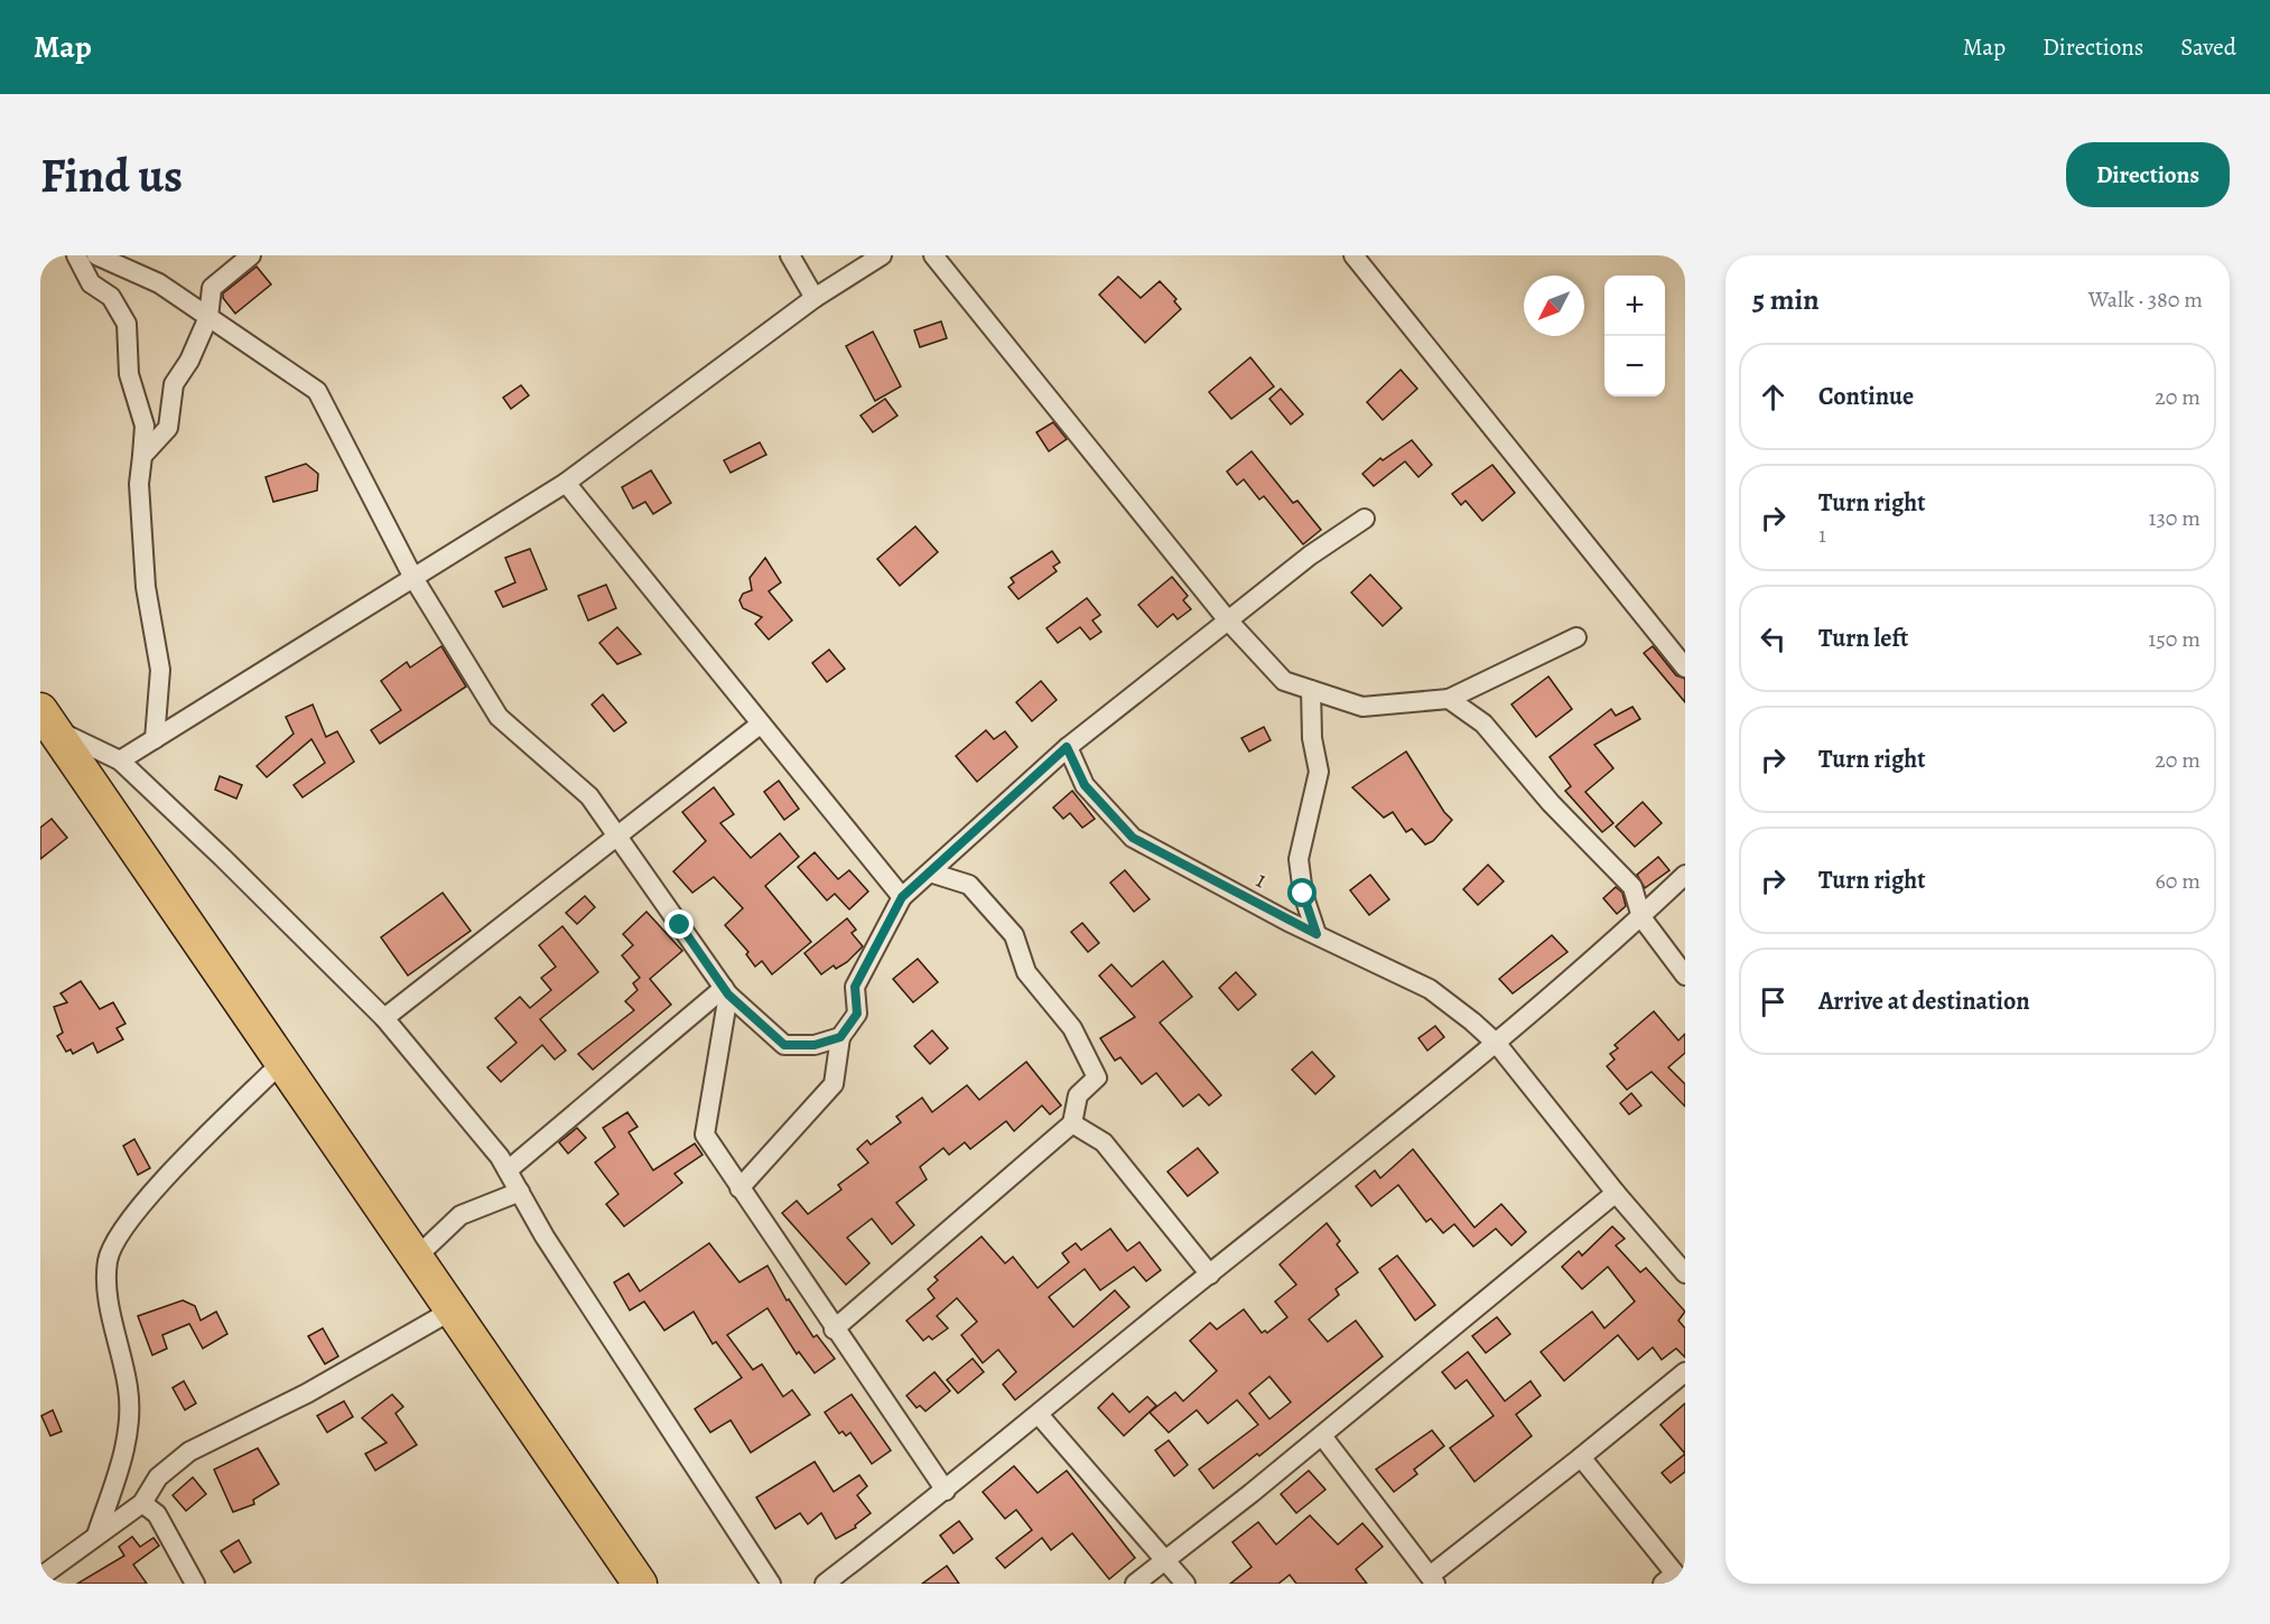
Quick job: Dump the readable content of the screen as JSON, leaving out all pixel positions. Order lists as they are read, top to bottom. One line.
{"streets":{"street":["1"]},"north":"bottom left","page":{"header":"Map","nav":["Map","Directions","Saved"],"buttons":"Directions","title":"Find us","heading":["5 min","Walk · 380 m"],"map_buttons":["+","−"],"list":[["Continue","20 m"],["Turn right","1","130 m"],["Turn left","150 m"],["Turn right","20 m"],["Turn right","60 m"],"Arrive at destination"]}}
